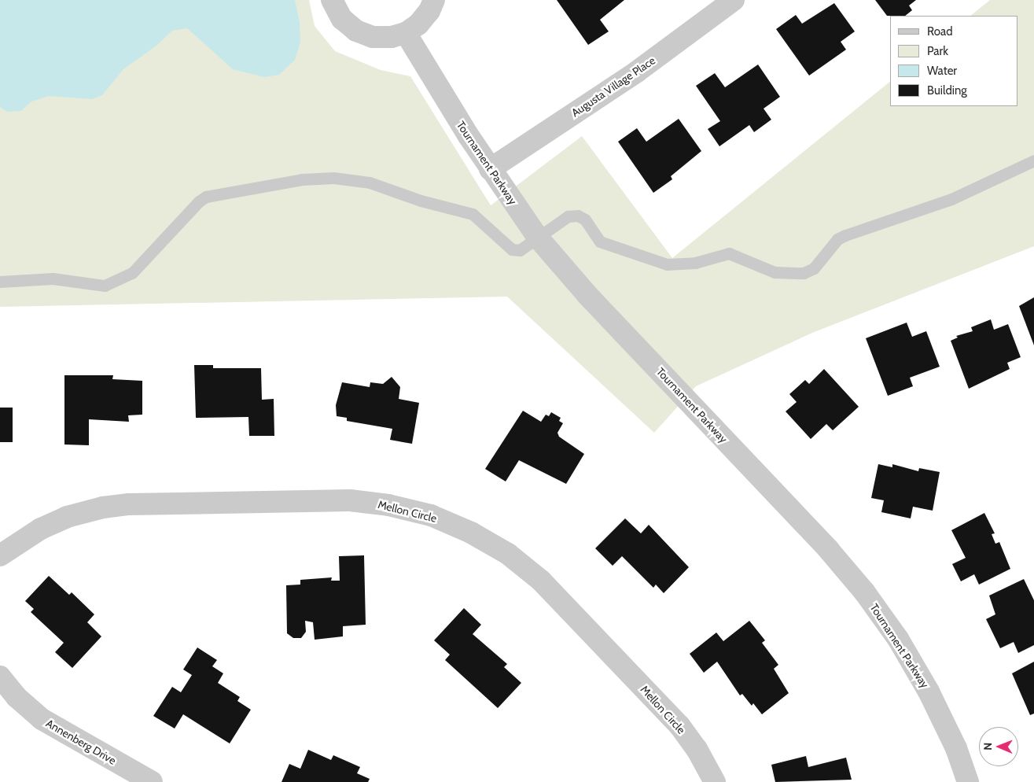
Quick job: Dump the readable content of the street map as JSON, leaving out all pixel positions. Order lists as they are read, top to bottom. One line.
{"streets":{"street":["Augusta Village Place","Tournament Parkway","Mellon Circle","Annenberg Drive"]},"crossings":[["Augusta Village Place","Tournament Parkway"]],"legend":["Road","Park","Water","Building"],"north":"left"}
